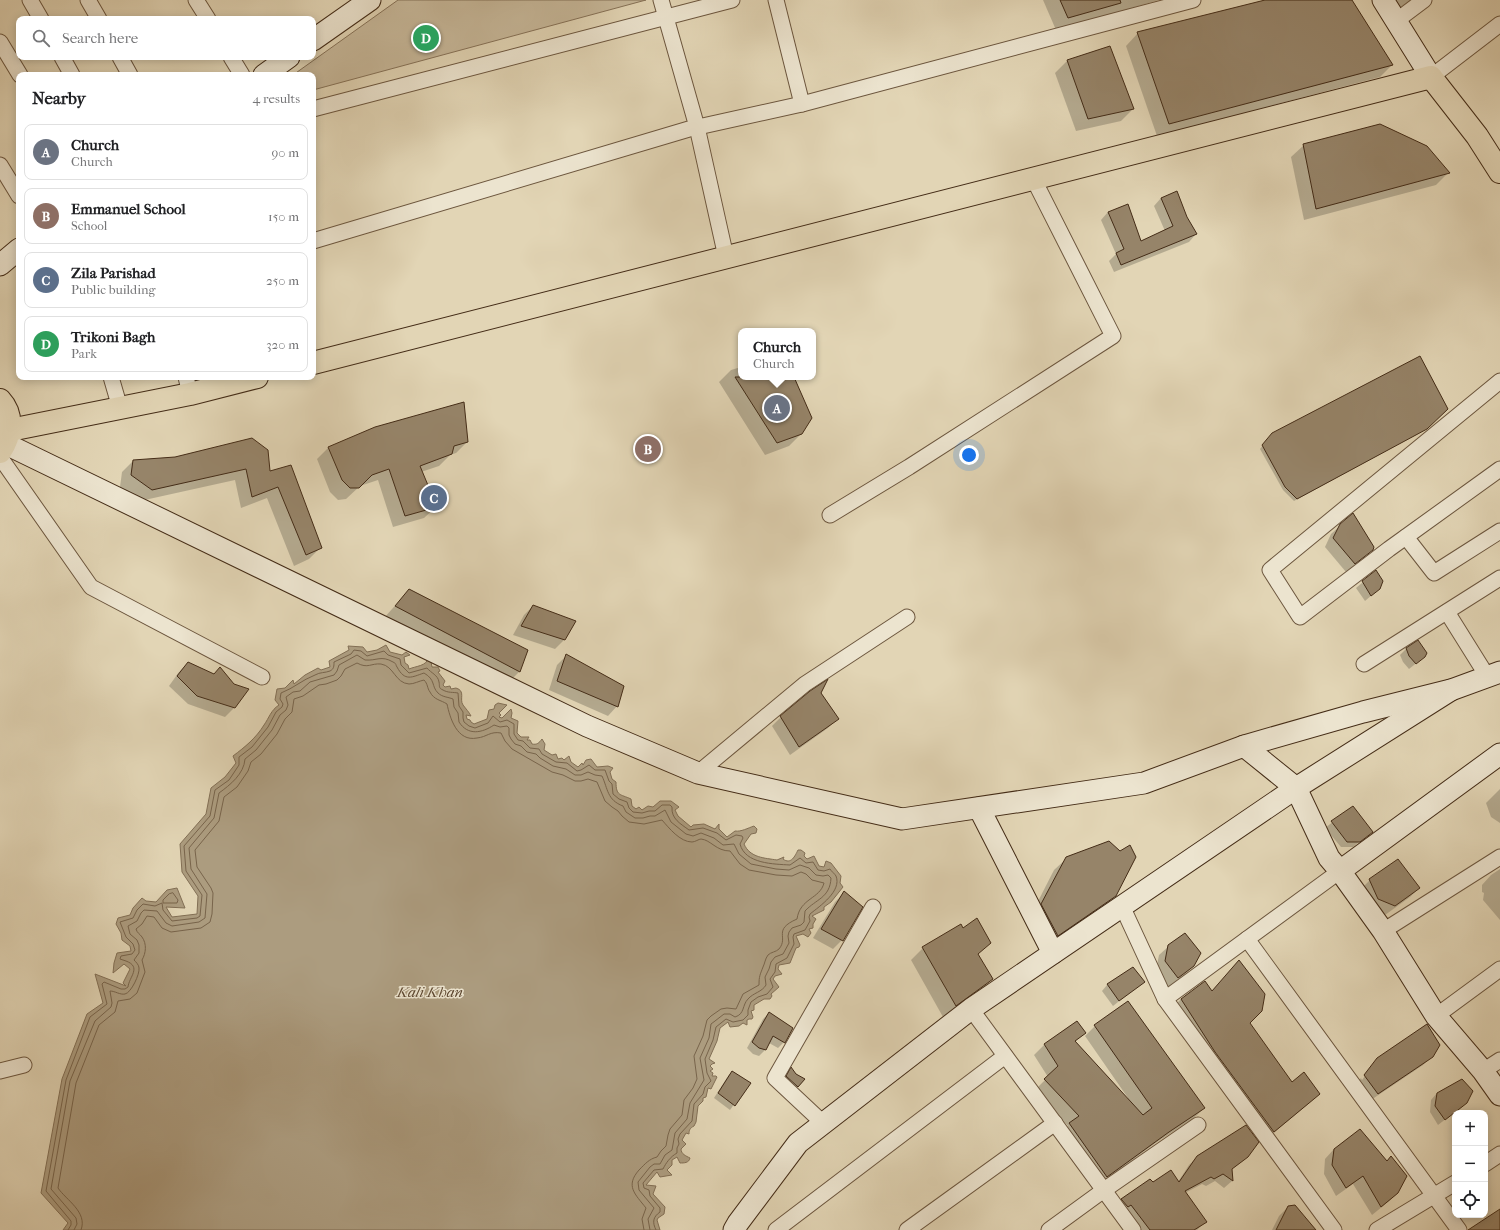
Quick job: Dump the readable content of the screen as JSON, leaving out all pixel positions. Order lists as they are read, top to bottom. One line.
{"water":["Kali Khan"],"page":{"search":"Search here","pins":["D","A","B","C"],"heading":["Nearby","4 results"],"list":[{"mark":"A","name":"Church","note":"Church","value":"90 m"},{"mark":"B","name":"Emmanuel School","note":"School","value":"150 m"},{"mark":"C","name":"Zila Parishad","note":"Public building","value":"250 m"},{"mark":"D","name":"Trikoni Bagh","note":"Park","value":"320 m"}],"popup":["Church","Church"],"map_buttons":["+","−"]}}
